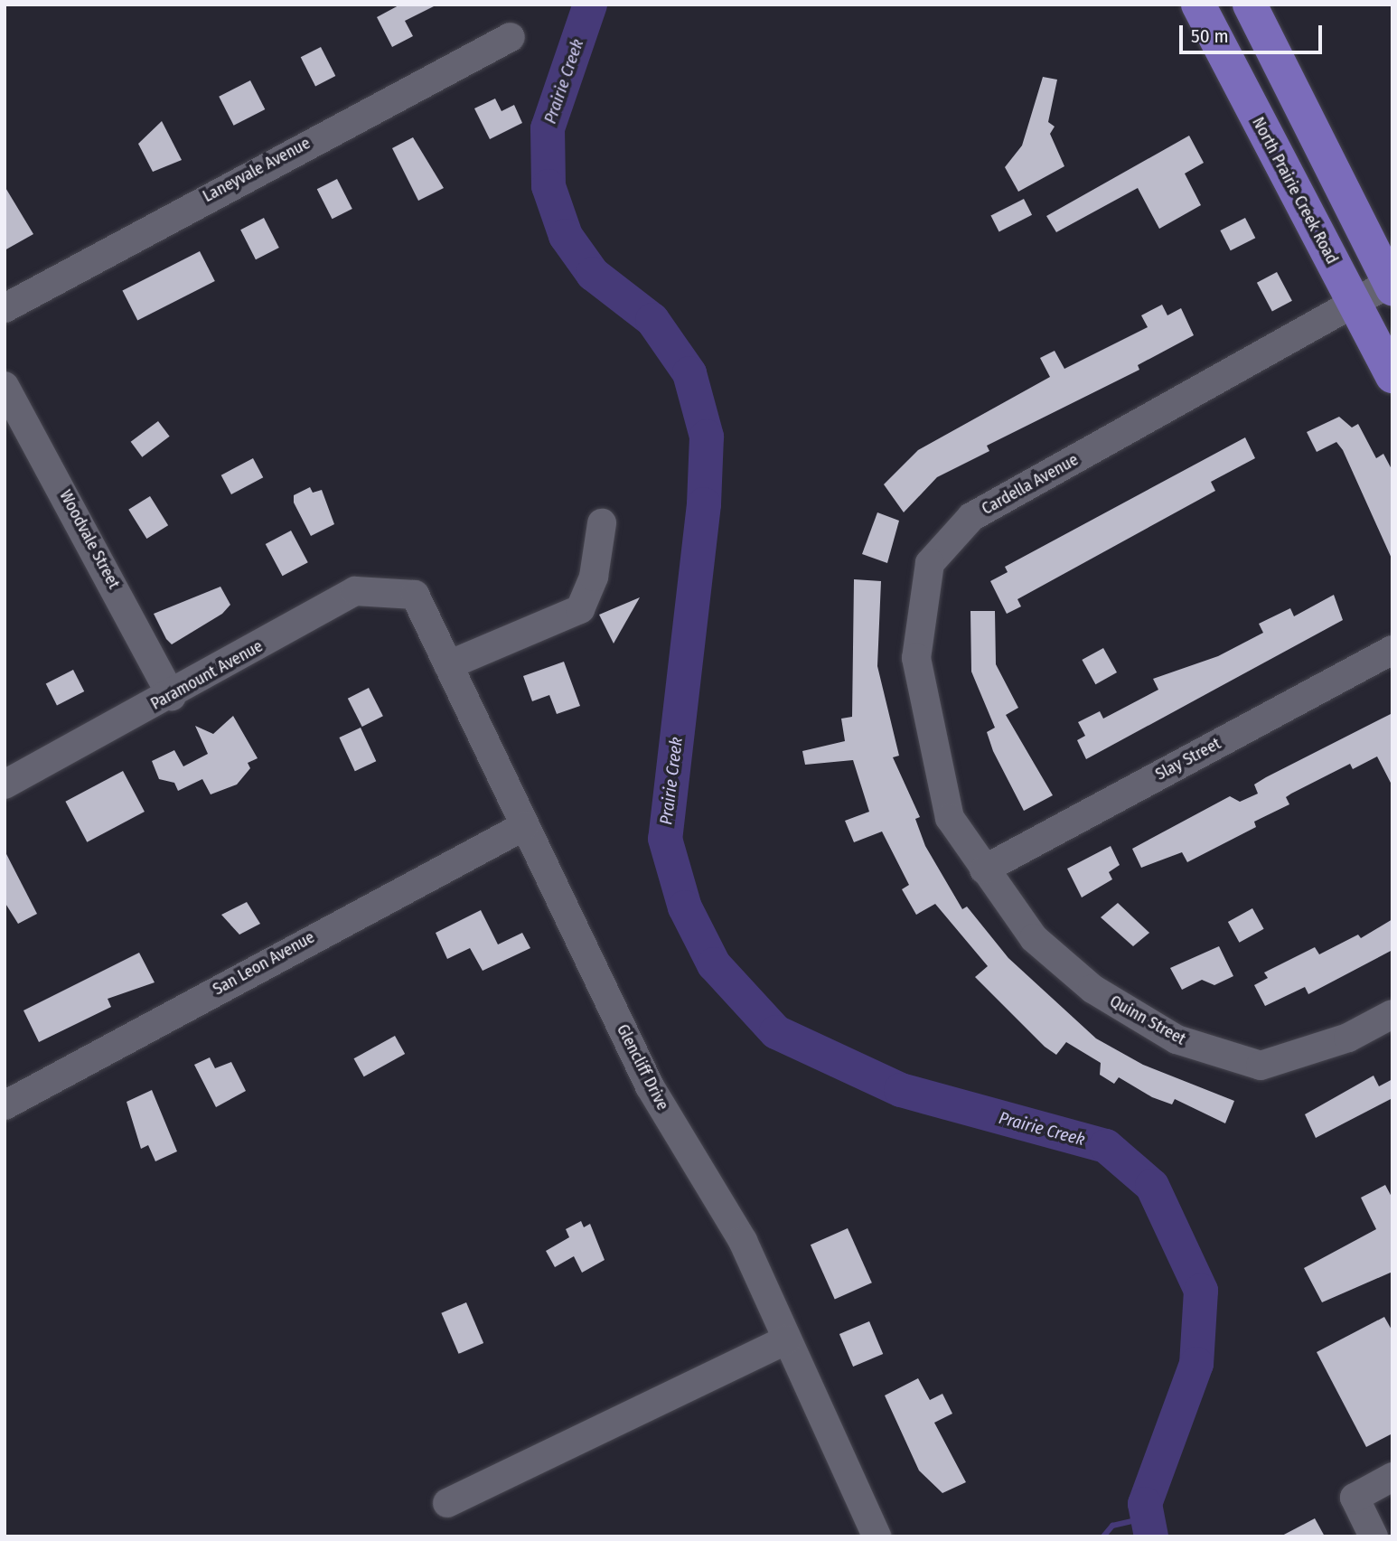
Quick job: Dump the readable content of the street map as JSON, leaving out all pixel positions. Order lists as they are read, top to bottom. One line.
{"streets":{"main road":["North Prairie Creek Road"],"street":["Laneyvale Avenue","Cardella Avenue","Woodvale Street","Paramount Avenue","Slay Street","San Leon Avenue","Quinn Street","Glencliff Drive"]},"crossings":[["North Prairie Creek Road","Cardella Avenue"],["Cardella Avenue","Slay Street"],["Cardella Avenue","Quinn Street"],["Woodvale Street","Paramount Avenue"],["Paramount Avenue","Glencliff Drive"],["Slay Street","Quinn Street"],["San Leon Avenue","Glencliff Drive"]],"water":["Prairie Creek"],"scale_bar":"50 m"}
